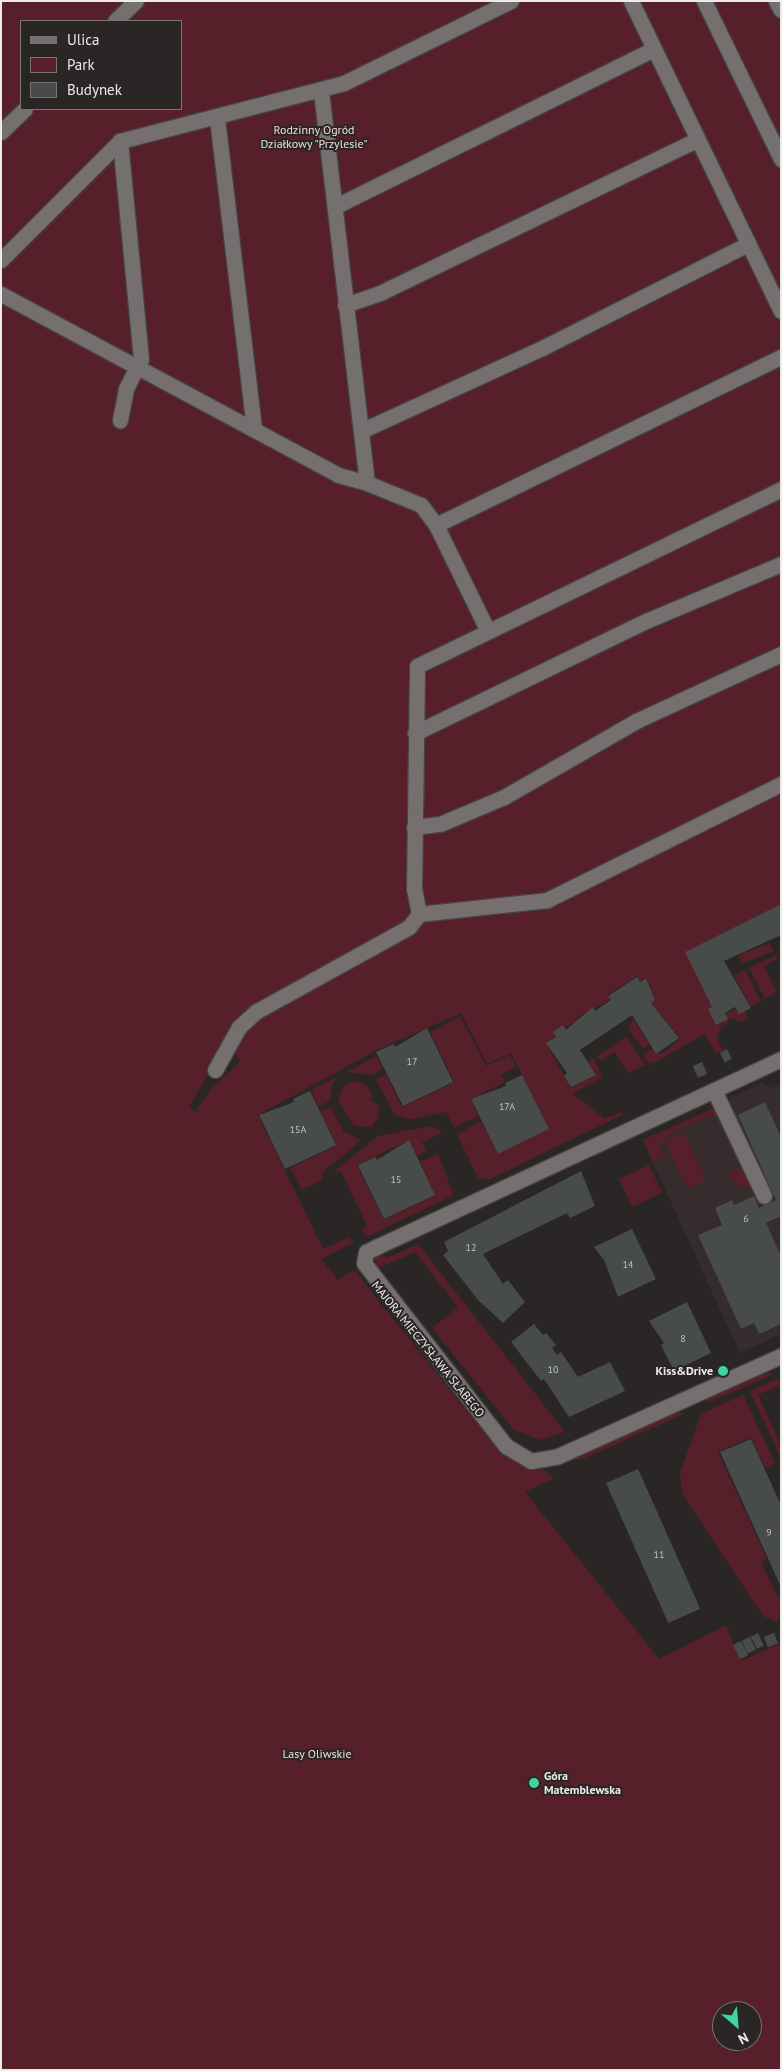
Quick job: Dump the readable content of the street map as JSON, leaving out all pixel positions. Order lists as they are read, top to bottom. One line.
{"streets":{"street":["MAJORA MIECZYSŁAWA SŁABEGO"]},"parks":["Rodzinny Ogród Działkowy \"Przylesie\"","Lasy Oliwskie"],"places":["Kiss&Drive","Góra Matemblewska"],"house_numbers":["17","17A","15A","15","6","12","14","8","10","9","11"],"legend":["Ulica","Park","Budynek"],"north":"bottom right"}
